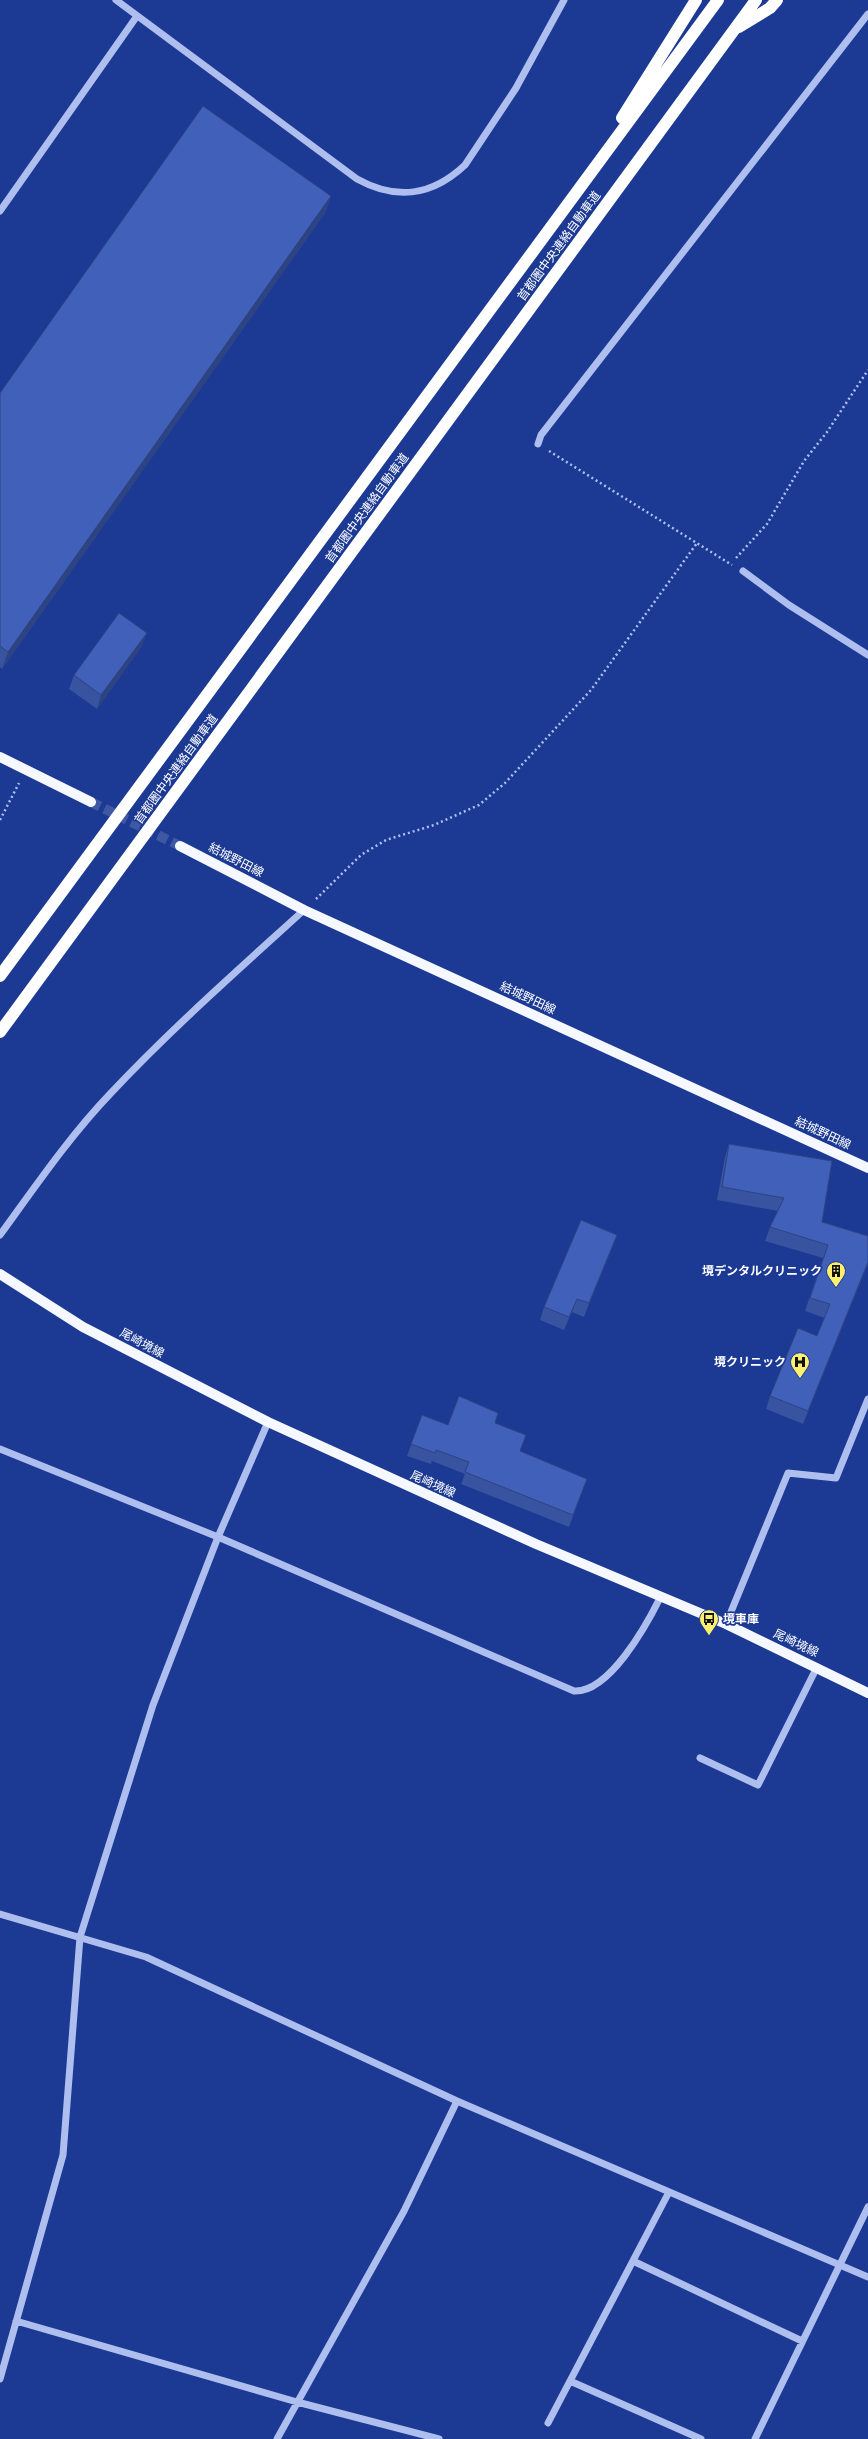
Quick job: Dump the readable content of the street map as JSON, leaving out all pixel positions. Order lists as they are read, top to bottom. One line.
{"streets":{"highway":["首都圏中央連絡自動車道"],"main road":["結城野田線","尾崎境線"]},"places":{"building":["境デンタルクリニック"],"hospital":["境クリニック"],"bus stop":["境車庫"]}}
